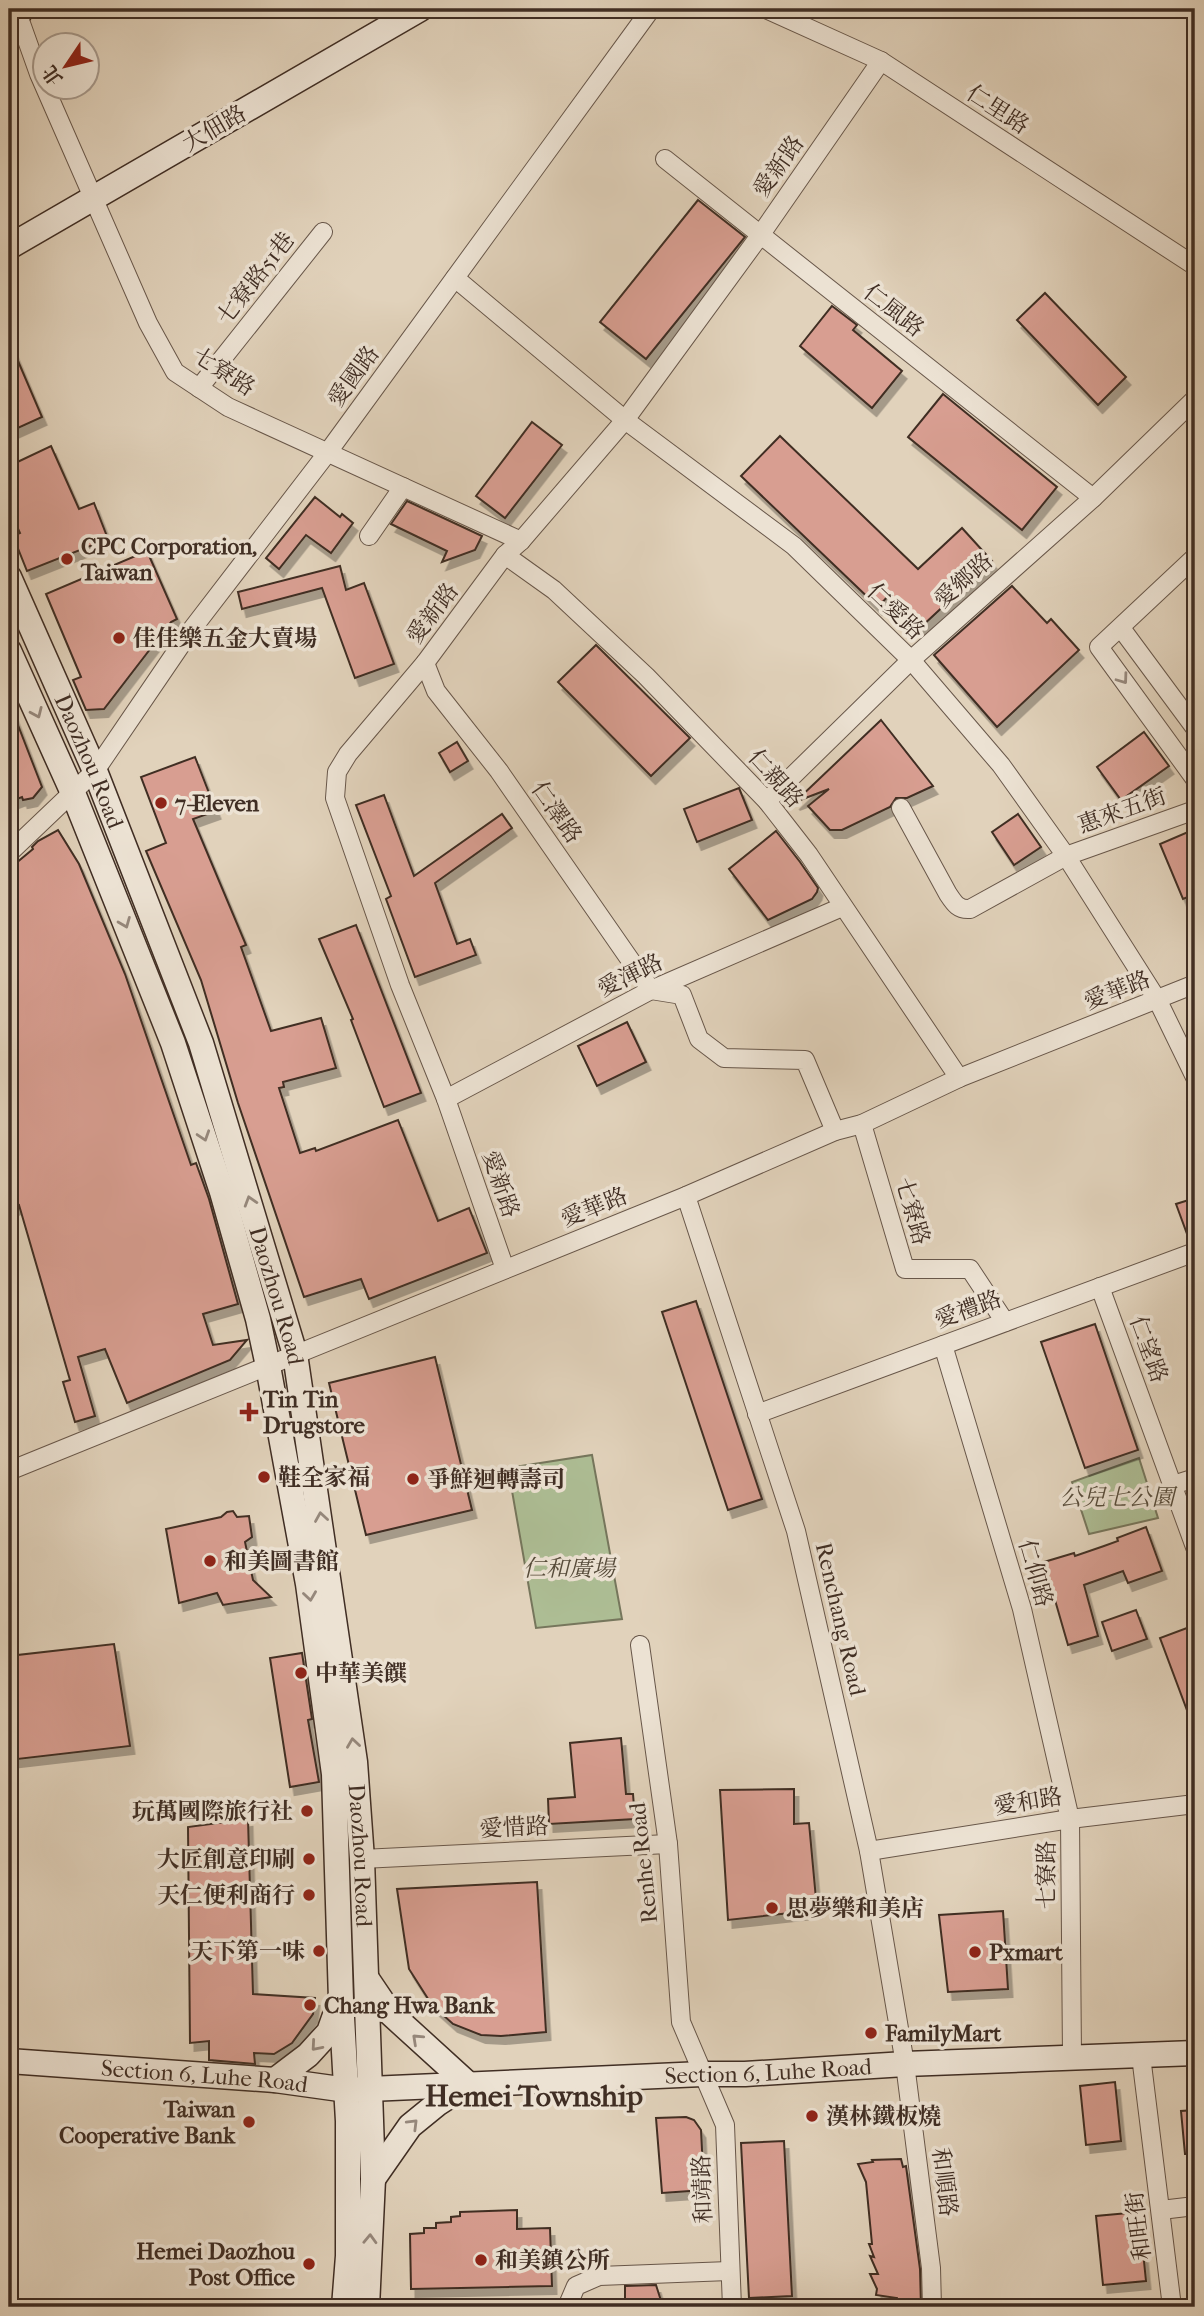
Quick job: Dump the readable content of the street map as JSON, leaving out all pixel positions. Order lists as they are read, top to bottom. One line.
{"streets":{"main road":["大佃路","Daozhou Road","Section 6, Luhe Road"],"street":["仁里路","愛新路","七寮路51巷","仁風路","七寮路","愛國路","愛鄉路","仁愛路","仁親路","惠來五街","仁澤路","愛渾路","愛華路","愛禮路","仁望路","仁仰路","Renchang Road","愛和路","愛惜路","Renhe Road","和順路","和靖路","和旺街"]},"crossings":[["仁里路","愛新路"],["大佃路","七寮路"],["愛新路","仁風路"],["愛新路","七寮路"],["愛新路","仁愛路"],["愛新路","仁親路"],["愛新路","仁澤路"],["愛新路","愛渾路"],["愛新路","愛華路"],["七寮路51巷","七寮路"],["仁風路","愛鄉路"],["七寮路","愛國路"],["七寮路","愛華路"],["七寮路","愛禮路"],["七寮路","仁仰路"],["七寮路","愛和路"],["七寮路","Section 6, Luhe Road"],["愛國路","仁愛路"],["愛國路","Daozhou Road"],["愛鄉路","仁愛路"],["愛鄉路","仁親路"],["仁愛路","惠來五街"],["仁愛路","愛華路"],["Daozhou Road","愛華路"],["Daozhou Road","愛惜路"],["Daozhou Road","Section 6, Luhe Road"],["仁親路","愛渾路"],["仁親路","愛華路"],["仁澤路","愛渾路"],["愛華路","Renchang Road"],["愛禮路","仁望路"],["愛禮路","仁仰路"],["愛禮路","Renchang Road"],["仁仰路","愛和路"],["Renchang Road","愛和路"],["Renchang Road","Section 6, Luhe Road"],["Renchang Road","和順路"],["愛惜路","Renhe Road"],["Renhe Road","Section 6, Luhe Road"],["Renhe Road","和靖路"],["Section 6, Luhe Road","和順路"],["Section 6, Luhe Road","和靖路"],["Section 6, Luhe Road","和旺街"]],"districts":["Hemei Township"],"parks":["公兒七公園","仁和廣場"],"places":{"other":["CPC Corporation, Taiwan","佳佳樂五金大賣場","7-Eleven","鞋全家福","爭鮮迴轉壽司","和美圖書館","中華美饌","玩萬國際旅行社","大匠創意印刷","天仁便利商行","思夢樂和美店","天下第一味","Pxmart","Chang Hwa Bank","FamilyMart","漢林鐵板燒","Taiwan Cooperative Bank","和美鎮公所","Hemei Daozhou Post Office"],"health":["Tin Tin Drugstore"]},"north":"bottom left"}
